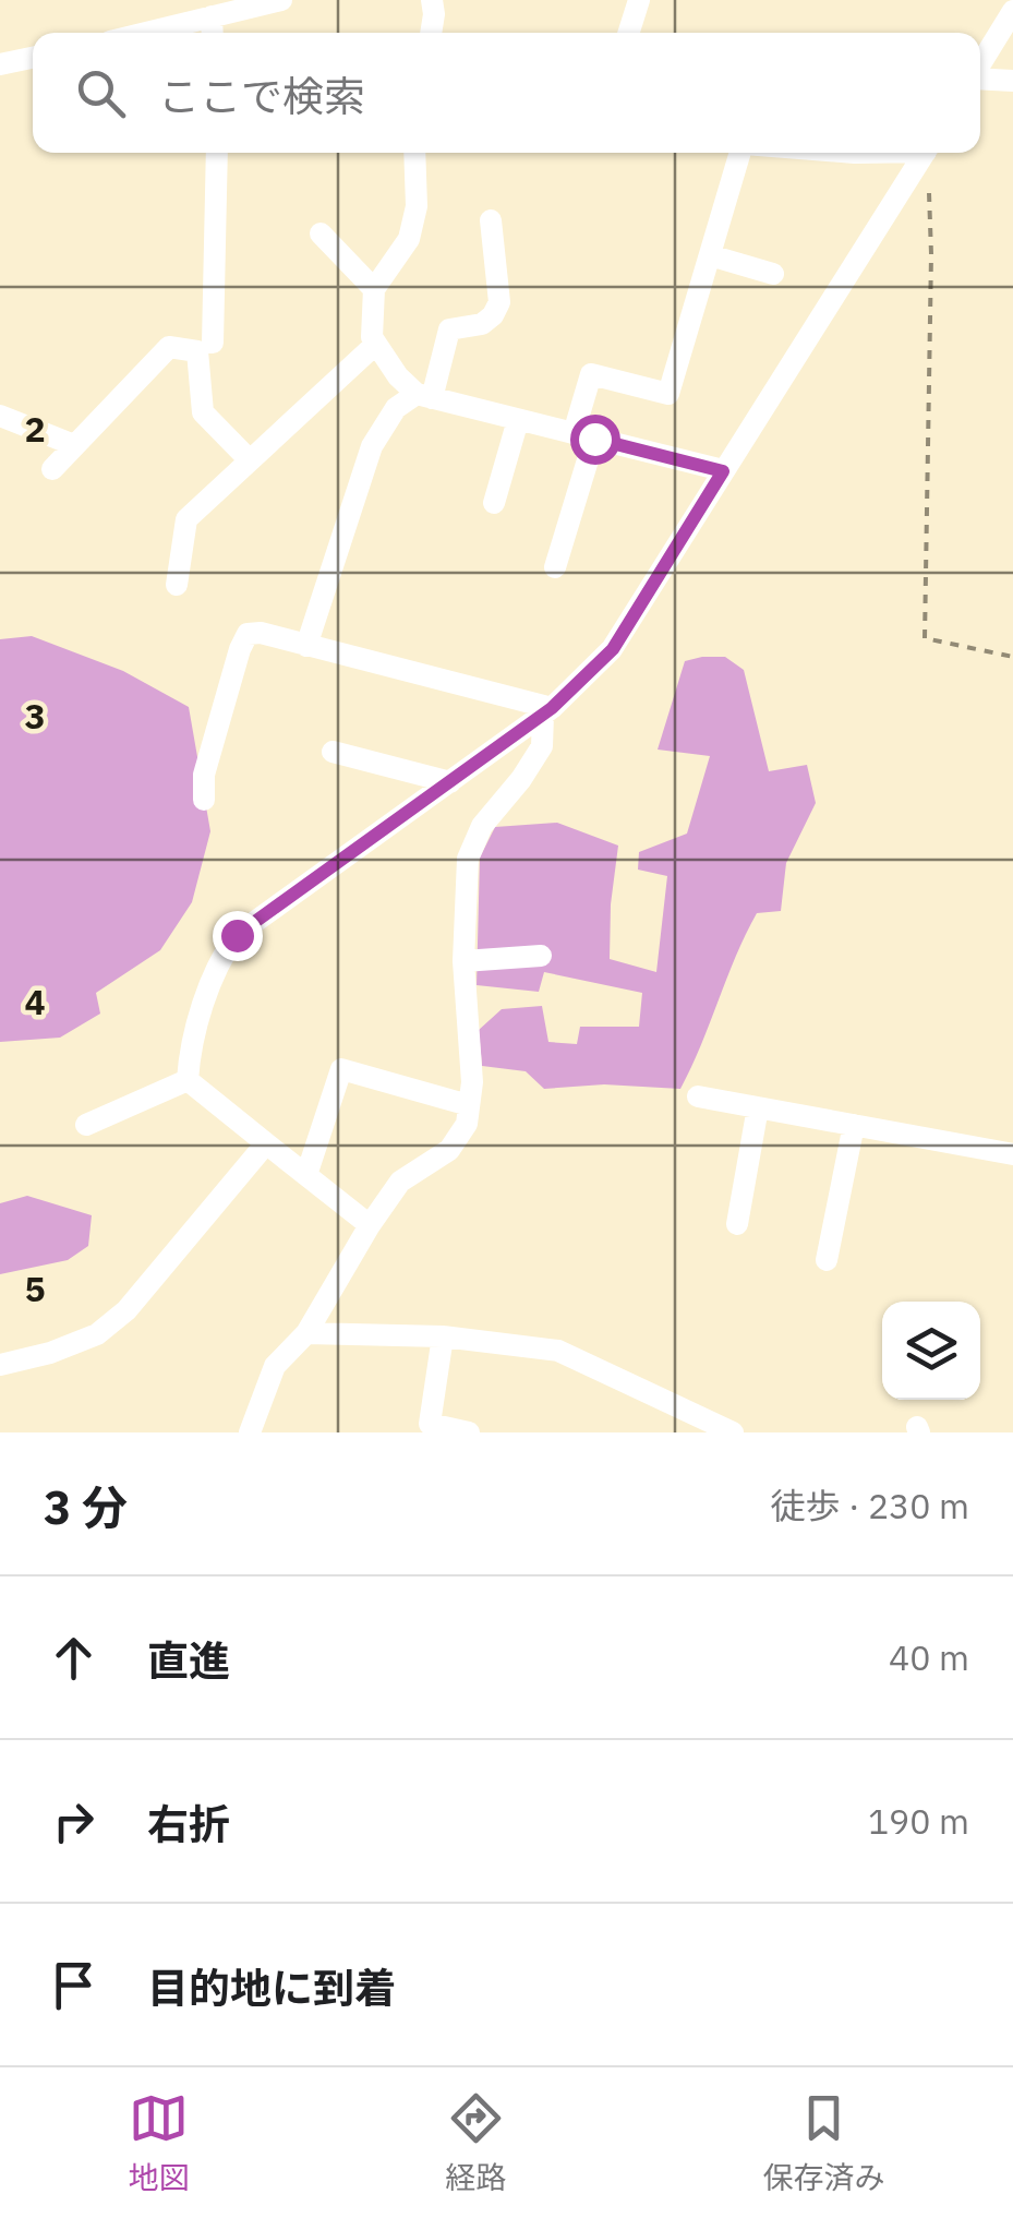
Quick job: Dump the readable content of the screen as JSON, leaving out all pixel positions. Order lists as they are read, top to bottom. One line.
{"page":{"search":"ここで検索","heading":["3 分","徒歩 · 230 m"],"list":[["直進","40 m"],["右折","190 m"],"目的地に到着"],"nav":["地図","経路","保存済み"]},"grid":{"rows":["2","3","4","5"]}}
